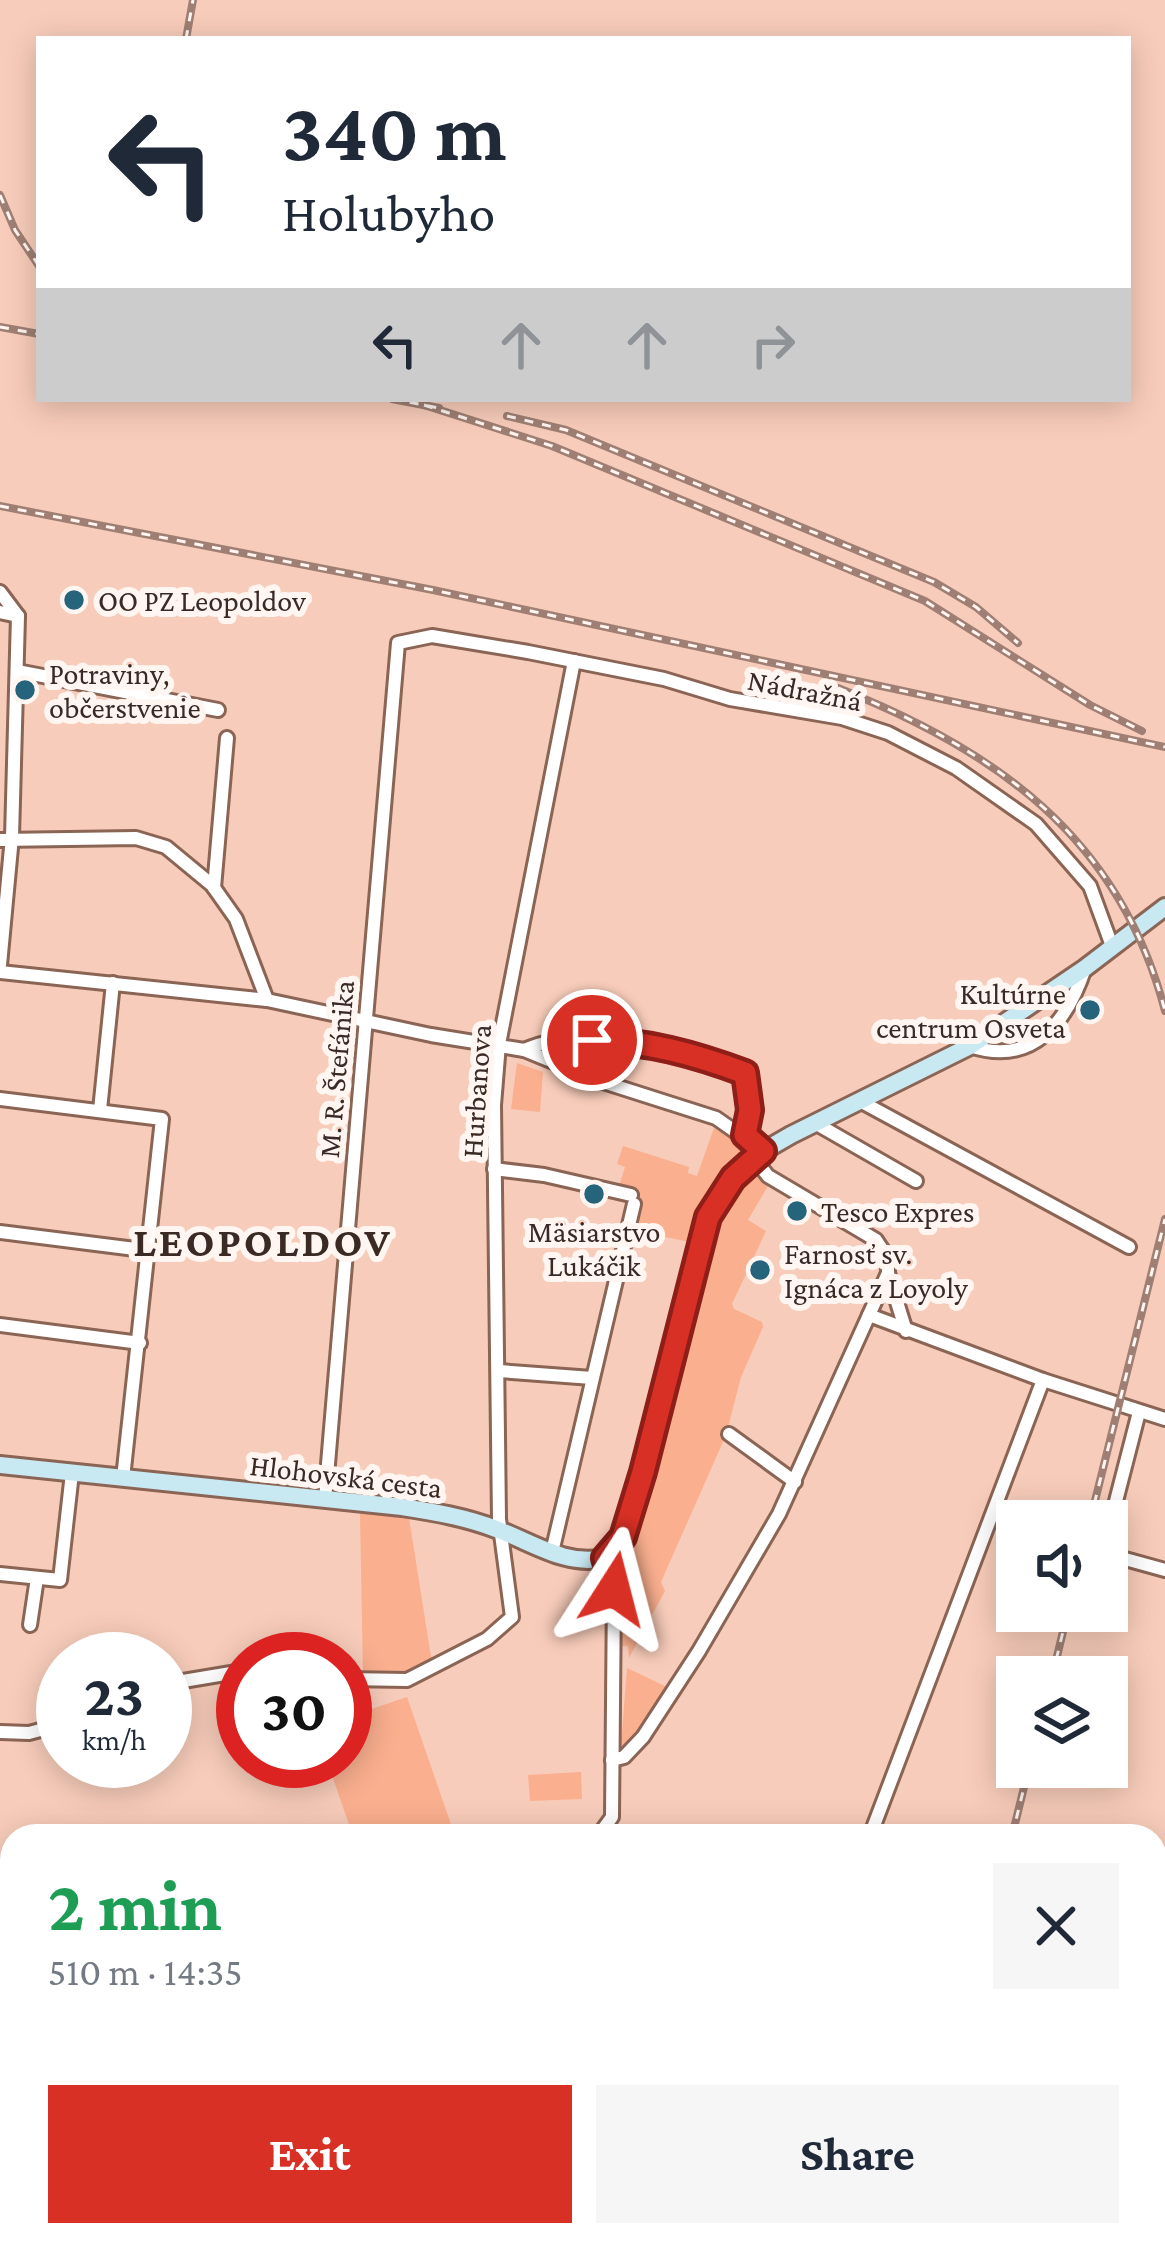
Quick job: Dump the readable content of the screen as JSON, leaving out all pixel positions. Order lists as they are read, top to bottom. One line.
{"streets":{"street":["Nádražná","M. R. Štefánika","Hurbanova","Hlohovská cesta"]},"crossings":[["Nádražná","M. R. Štefánika"],["Nádražná","Hurbanova"],["M. R. Štefánika","Hlohovská cesta"],["Hurbanova","Hlohovská cesta"]],"districts":["LEOPOLDOV"],"places":["OO PZ Leopoldov","Potraviny, občerstvenie","Kultúrne centrum Osveta","Mäsiarstvo Lukáčik","Tesco Expres","Farnosť sv. Ignáca z Loyoly"],"page":{"turn":["340 m","Holubyho"],"speed":"23 km/h","limit":"30","heading":["2 min","510 m · 14:35"],"buttons":["Exit","Share"]}}
